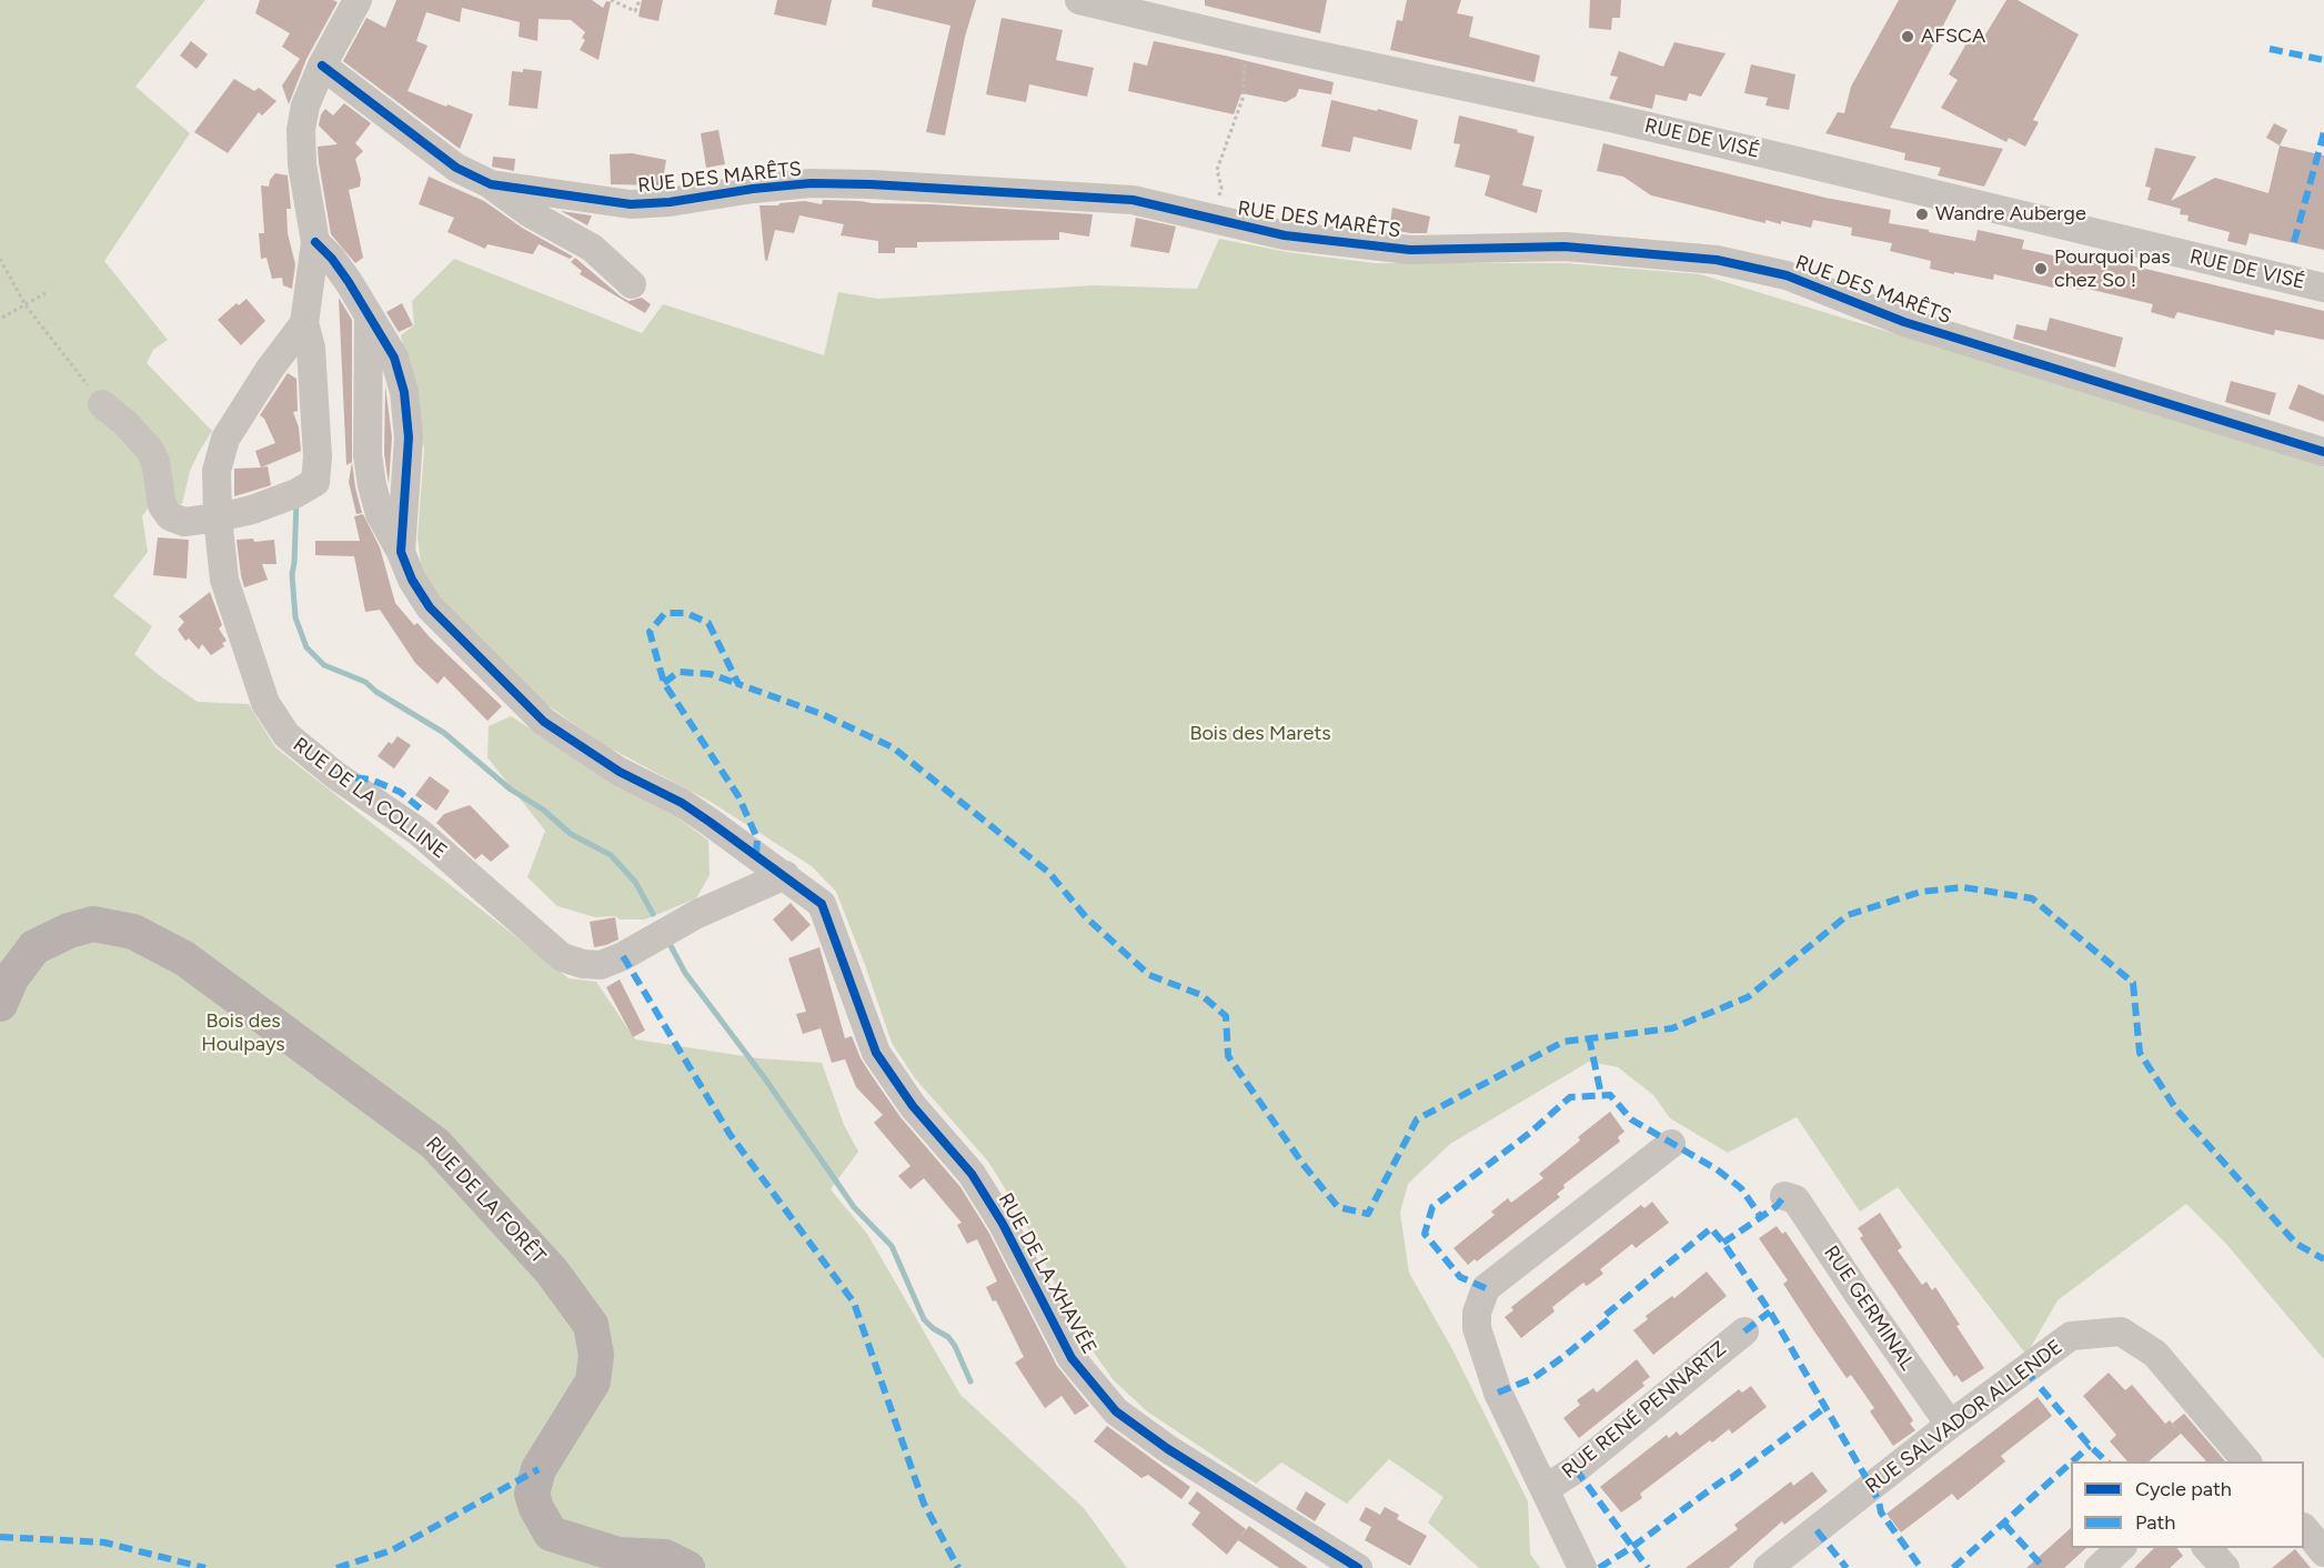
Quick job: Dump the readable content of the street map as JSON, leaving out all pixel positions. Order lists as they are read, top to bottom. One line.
{"streets":{"main road":["RUE DE LA FORÊT"],"street":["RUE DE VISÉ","RUE DES MARÊTS","RUE DE LA COLLINE","RUE DE LA XHAVÉE","RUE GERMINAL","RUE RENÉ PENNARTZ","RUE SALVADOR ALLENDE"]},"crossings":[["RUE DES MARÊTS","RUE DE LA COLLINE"],["RUE DE LA COLLINE","RUE DE LA XHAVÉE"],["RUE GERMINAL","RUE SALVADOR ALLENDE"]],"parks":["Bois des Marets","Bois des Houlpays"],"places":["AFSCA","Wandre Auberge","Pourquoi pas chez So !"],"legend":["Cycle path","Path"]}
